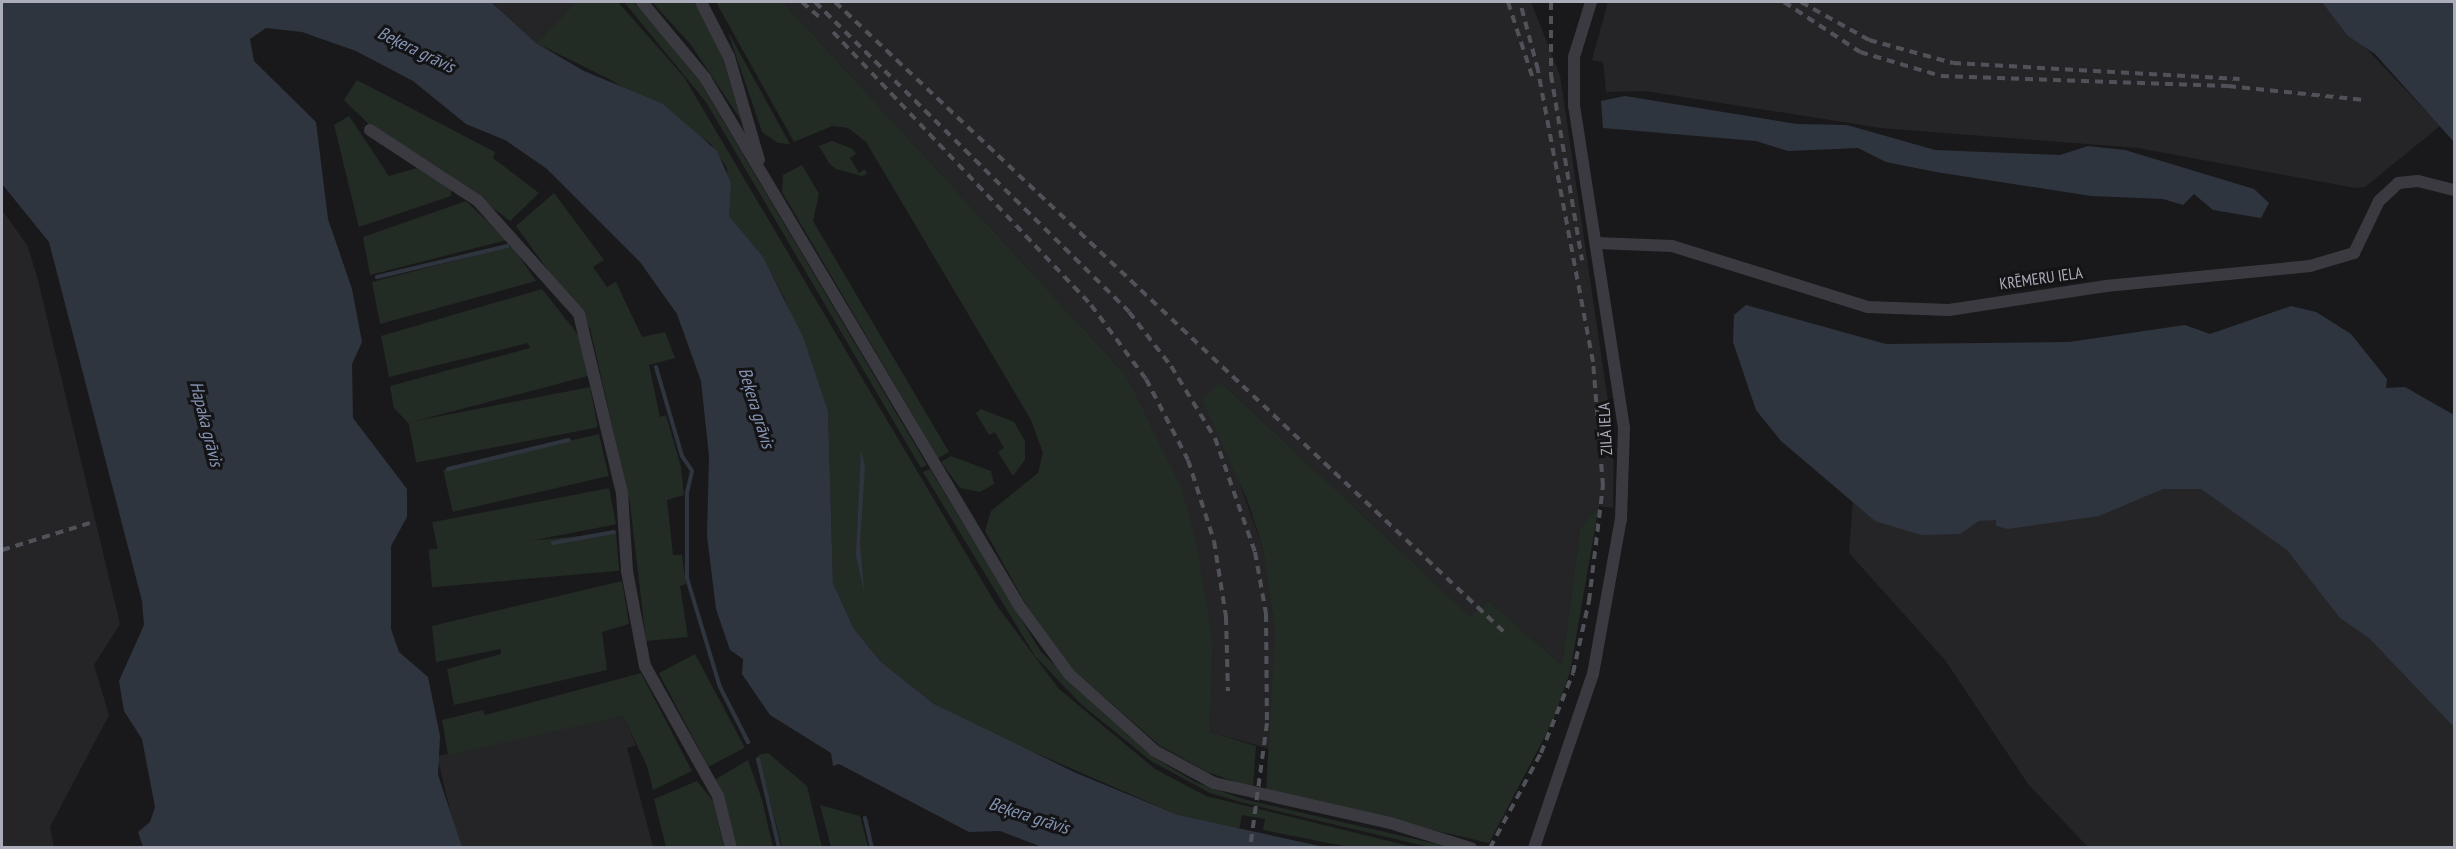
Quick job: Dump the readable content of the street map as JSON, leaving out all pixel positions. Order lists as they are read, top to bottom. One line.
{"streets":{"street":["KRĒMERU IELA","ZILĀ IELA"]},"crossings":[["KRĒMERU IELA","ZILĀ IELA"]],"water":["Beķera grāvis","Hapaka grāvis"]}
